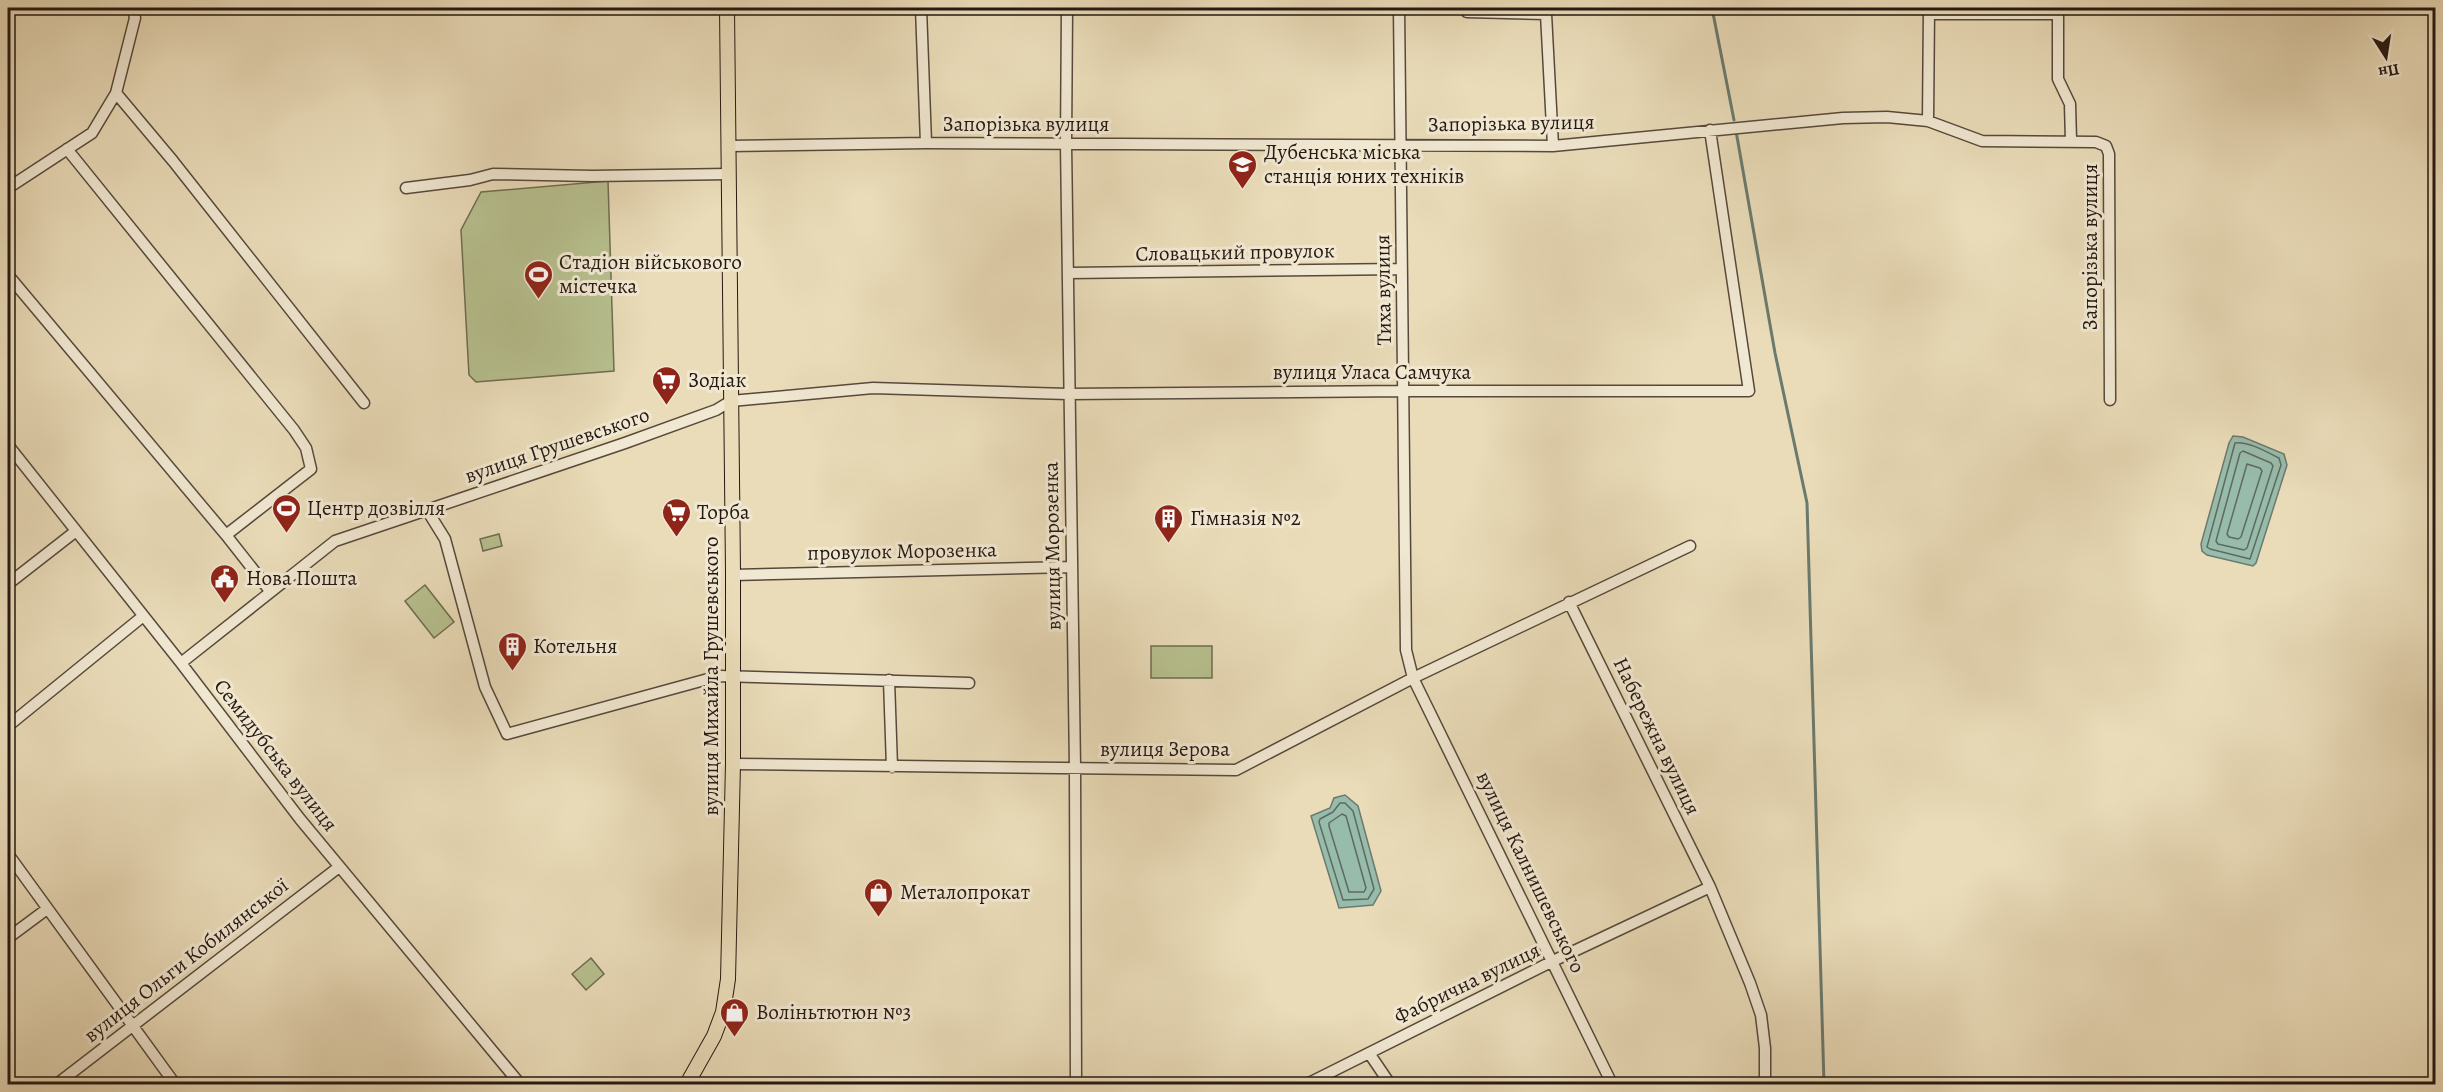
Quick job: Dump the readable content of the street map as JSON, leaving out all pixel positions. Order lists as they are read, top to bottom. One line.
{"streets":{"main road":["вулиця Михайла Грушевського"],"street":["Запорізька вулиця","Словацький провулок","Тиха вулиця","вулиця Уласа Самчука","вулиця Грушевського","вулиця Морозенка","провулок Морозенка","Набережна вулиця","вулиця Зерова","Семидубська вулиця","вулиця Калнишевського","вулиця Ольги Кобилянської","Фабрична вулиця"]},"crossings":[["Запорізька вулиця","Тиха вулиця"],["Запорізька вулиця","вулиця Уласа Самчука"],["Запорізька вулиця","вулиця Морозенка"],["Запорізька вулиця","вулиця Михайла Грушевського"],["Словацький провулок","Тиха вулиця"],["Словацький провулок","вулиця Морозенка"],["Тиха вулиця","вулиця Уласа Самчука"],["Тиха вулиця","вулиця Зерова"],["Тиха вулиця","вулиця Калнишевського"],["вулиця Уласа Самчука","вулиця Грушевського"],["вулиця Уласа Самчука","вулиця Морозенка"],["вулиця Уласа Самчука","вулиця Михайла Грушевського"],["вулиця Грушевського","вулиця Михайла Грушевського"],["вулиця Грушевського","Семидубська вулиця"],["вулиця Морозенка","провулок Морозенка"],["вулиця Морозенка","вулиця Зерова"],["провулок Морозенка","вулиця Михайла Грушевського"],["вулиця Михайла Грушевського","вулиця Зерова"],["Набережна вулиця","вулиця Зерова"],["Набережна вулиця","Фабрична вулиця"],["вулиця Зерова","вулиця Калнишевського"],["Семидубська вулиця","вулиця Ольги Кобилянської"],["вулиця Калнишевського","Фабрична вулиця"]],"places":{"school or university":["Дубенська міська станція юних техніків"],"sports":["Стадіон військового містечка","Центр дозвілля"],"supermarket":["Зодіак","Торба"],"building":["Гімназія №2","Котельня"],"public building":["Нова Пошта"],"shop":["Металопрокат","Воліньтютюн №3"]},"north":"bottom"}
